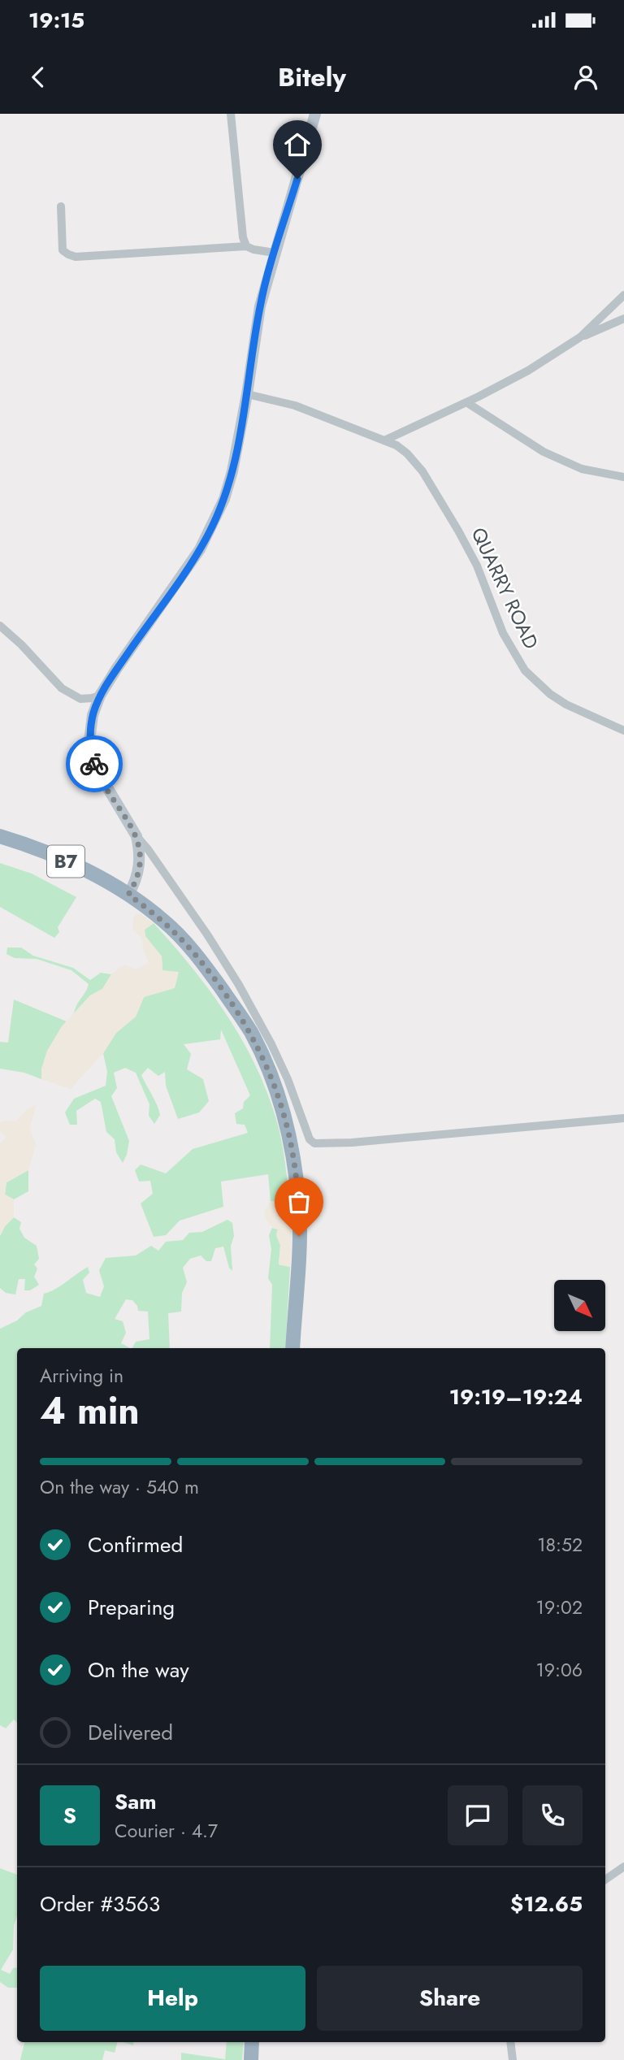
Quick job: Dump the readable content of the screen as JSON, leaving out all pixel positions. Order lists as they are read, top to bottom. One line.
{"streets":{"highway":["B7"],"street":["QUARRY ROAD"]},"north":"bottom right","page":{"status":"19:15","header":"Bitely","heading":["4 min","Arriving in","19:19–19:24"],"panel":["Sam","Courier · 4.7","Order #3563","$12.65"],"bar":"On the way · 540 m","list":[["Confirmed","18:52"],["Preparing","19:02"],["On the way","19:06"],"Delivered"],"round":"S","buttons":["Help","Share"]}}
